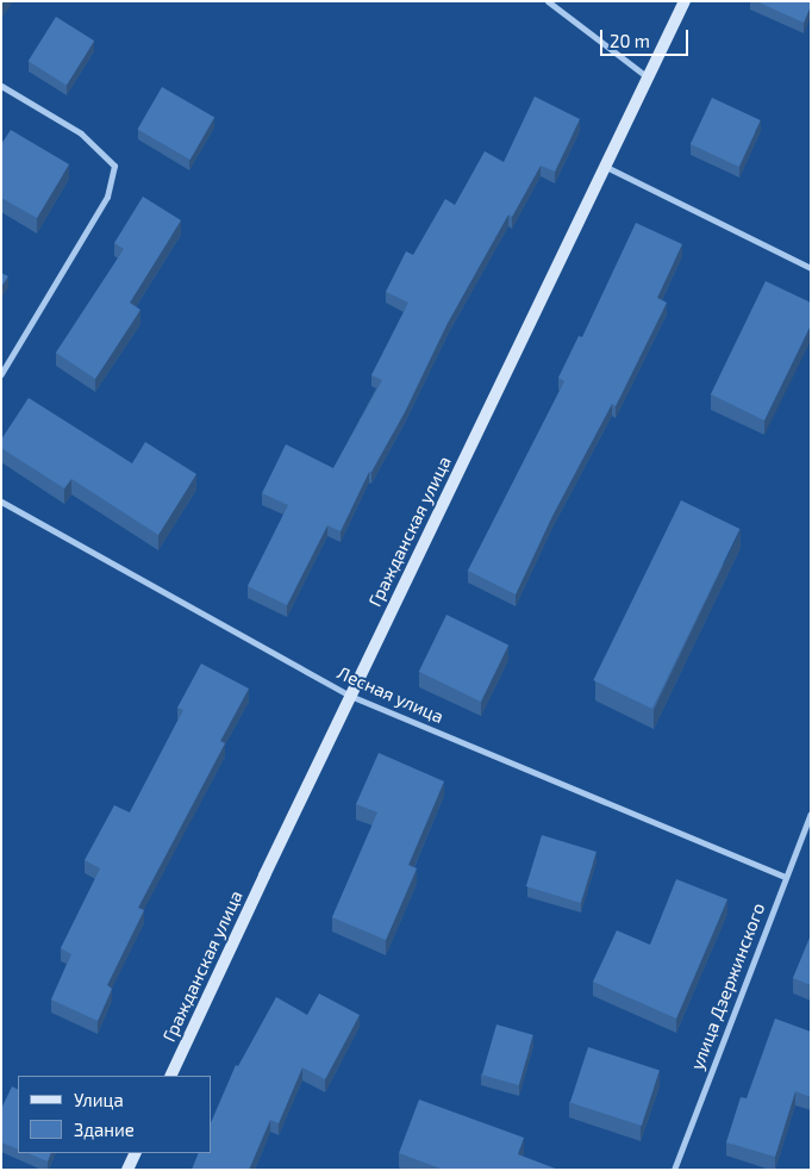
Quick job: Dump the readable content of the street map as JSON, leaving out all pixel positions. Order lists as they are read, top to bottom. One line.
{"streets":{"street":["Гражданская улица","Лесная улица","улица Дзержинского"]},"crossings":[["Гражданская улица","Лесная улица"],["Лесная улица","улица Дзержинского"]],"legend":["Улица","Здание"],"scale_bar":"20 m"}
